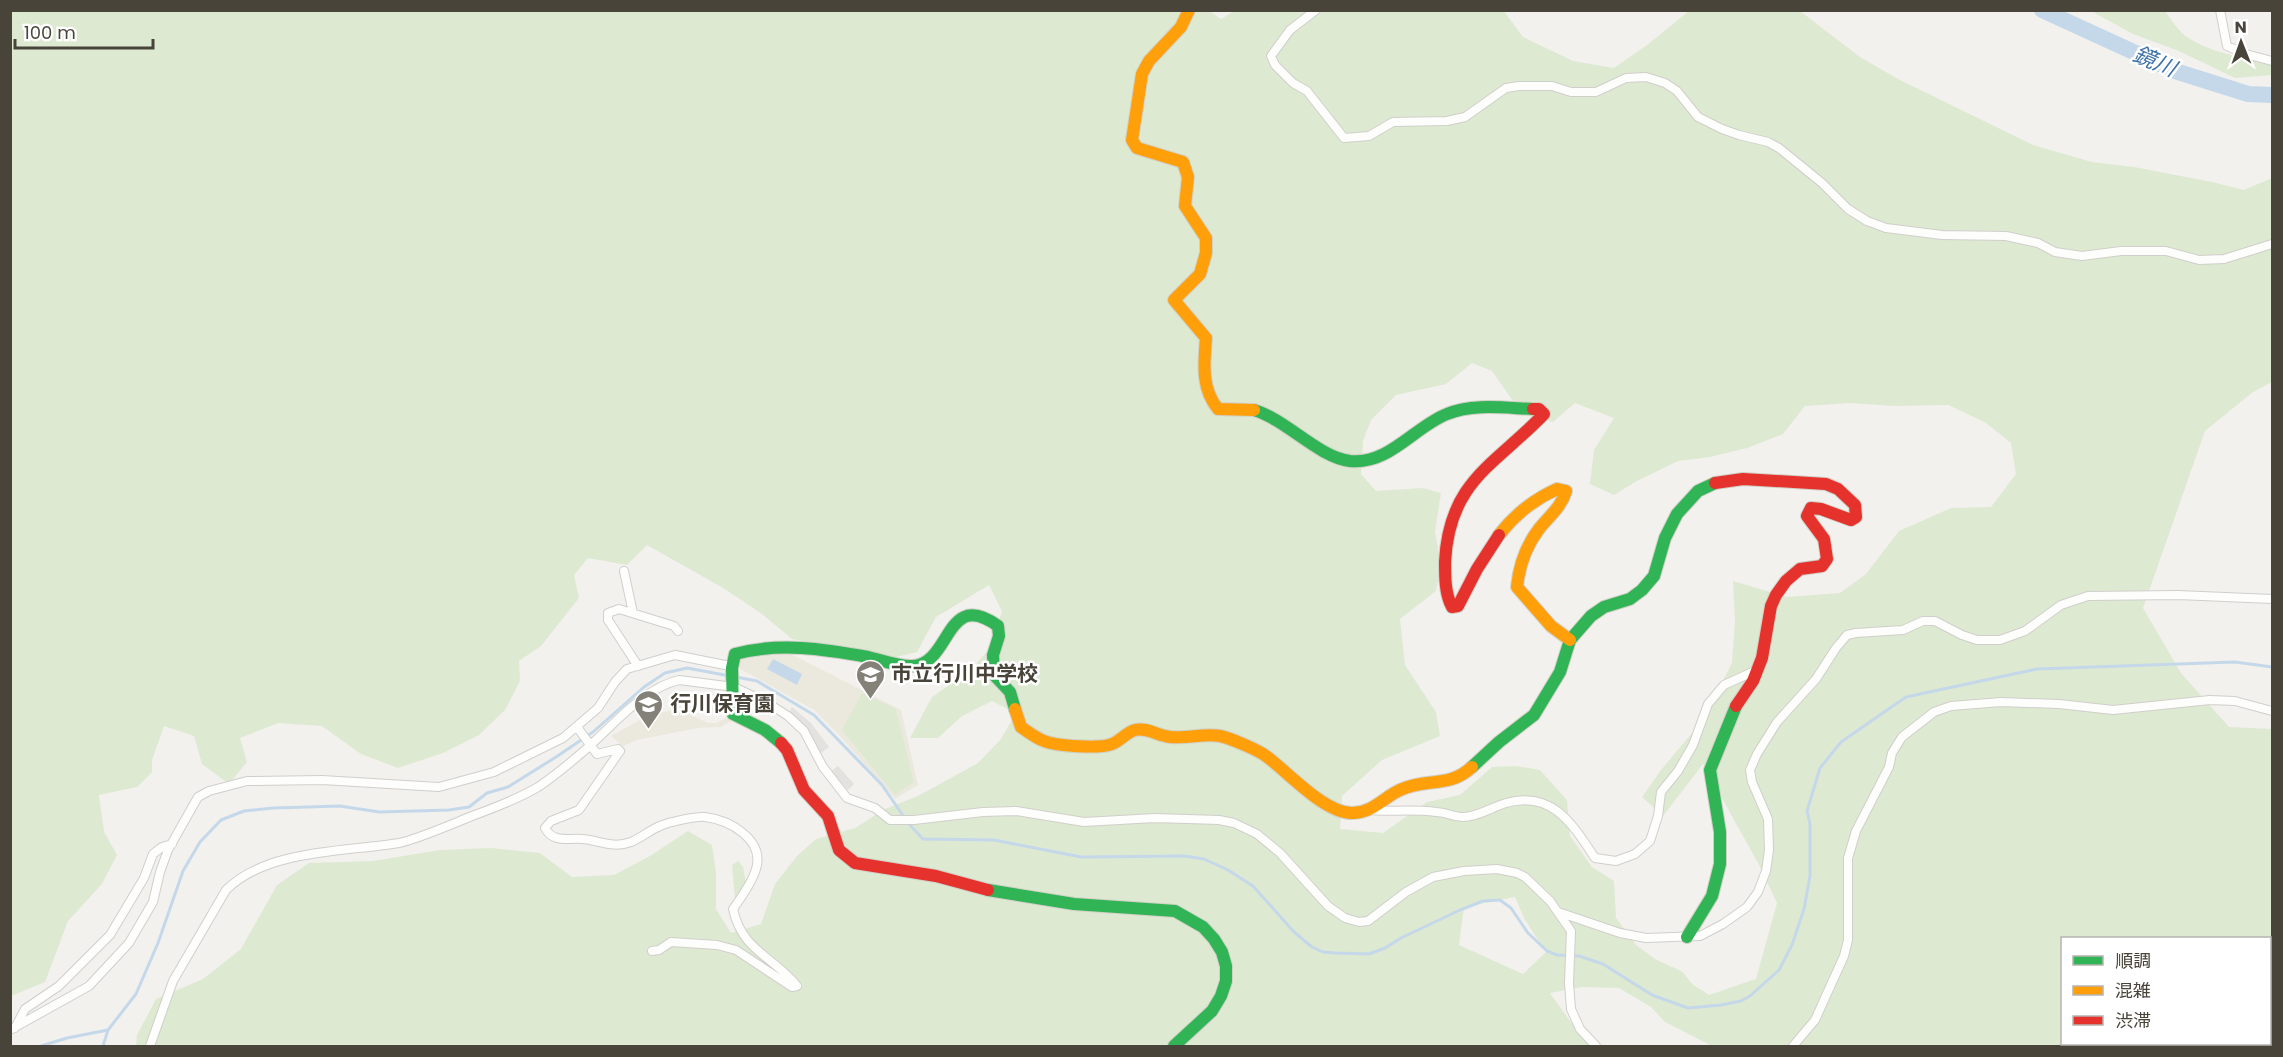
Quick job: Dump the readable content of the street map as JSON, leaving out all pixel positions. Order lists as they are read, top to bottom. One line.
{"water":["鏡川"],"places":{"school or university":["市立行川中学校","行川保育園"]},"legend":["順調","混雑","渋滞"],"scale_bar":"100 m","north":"top"}
